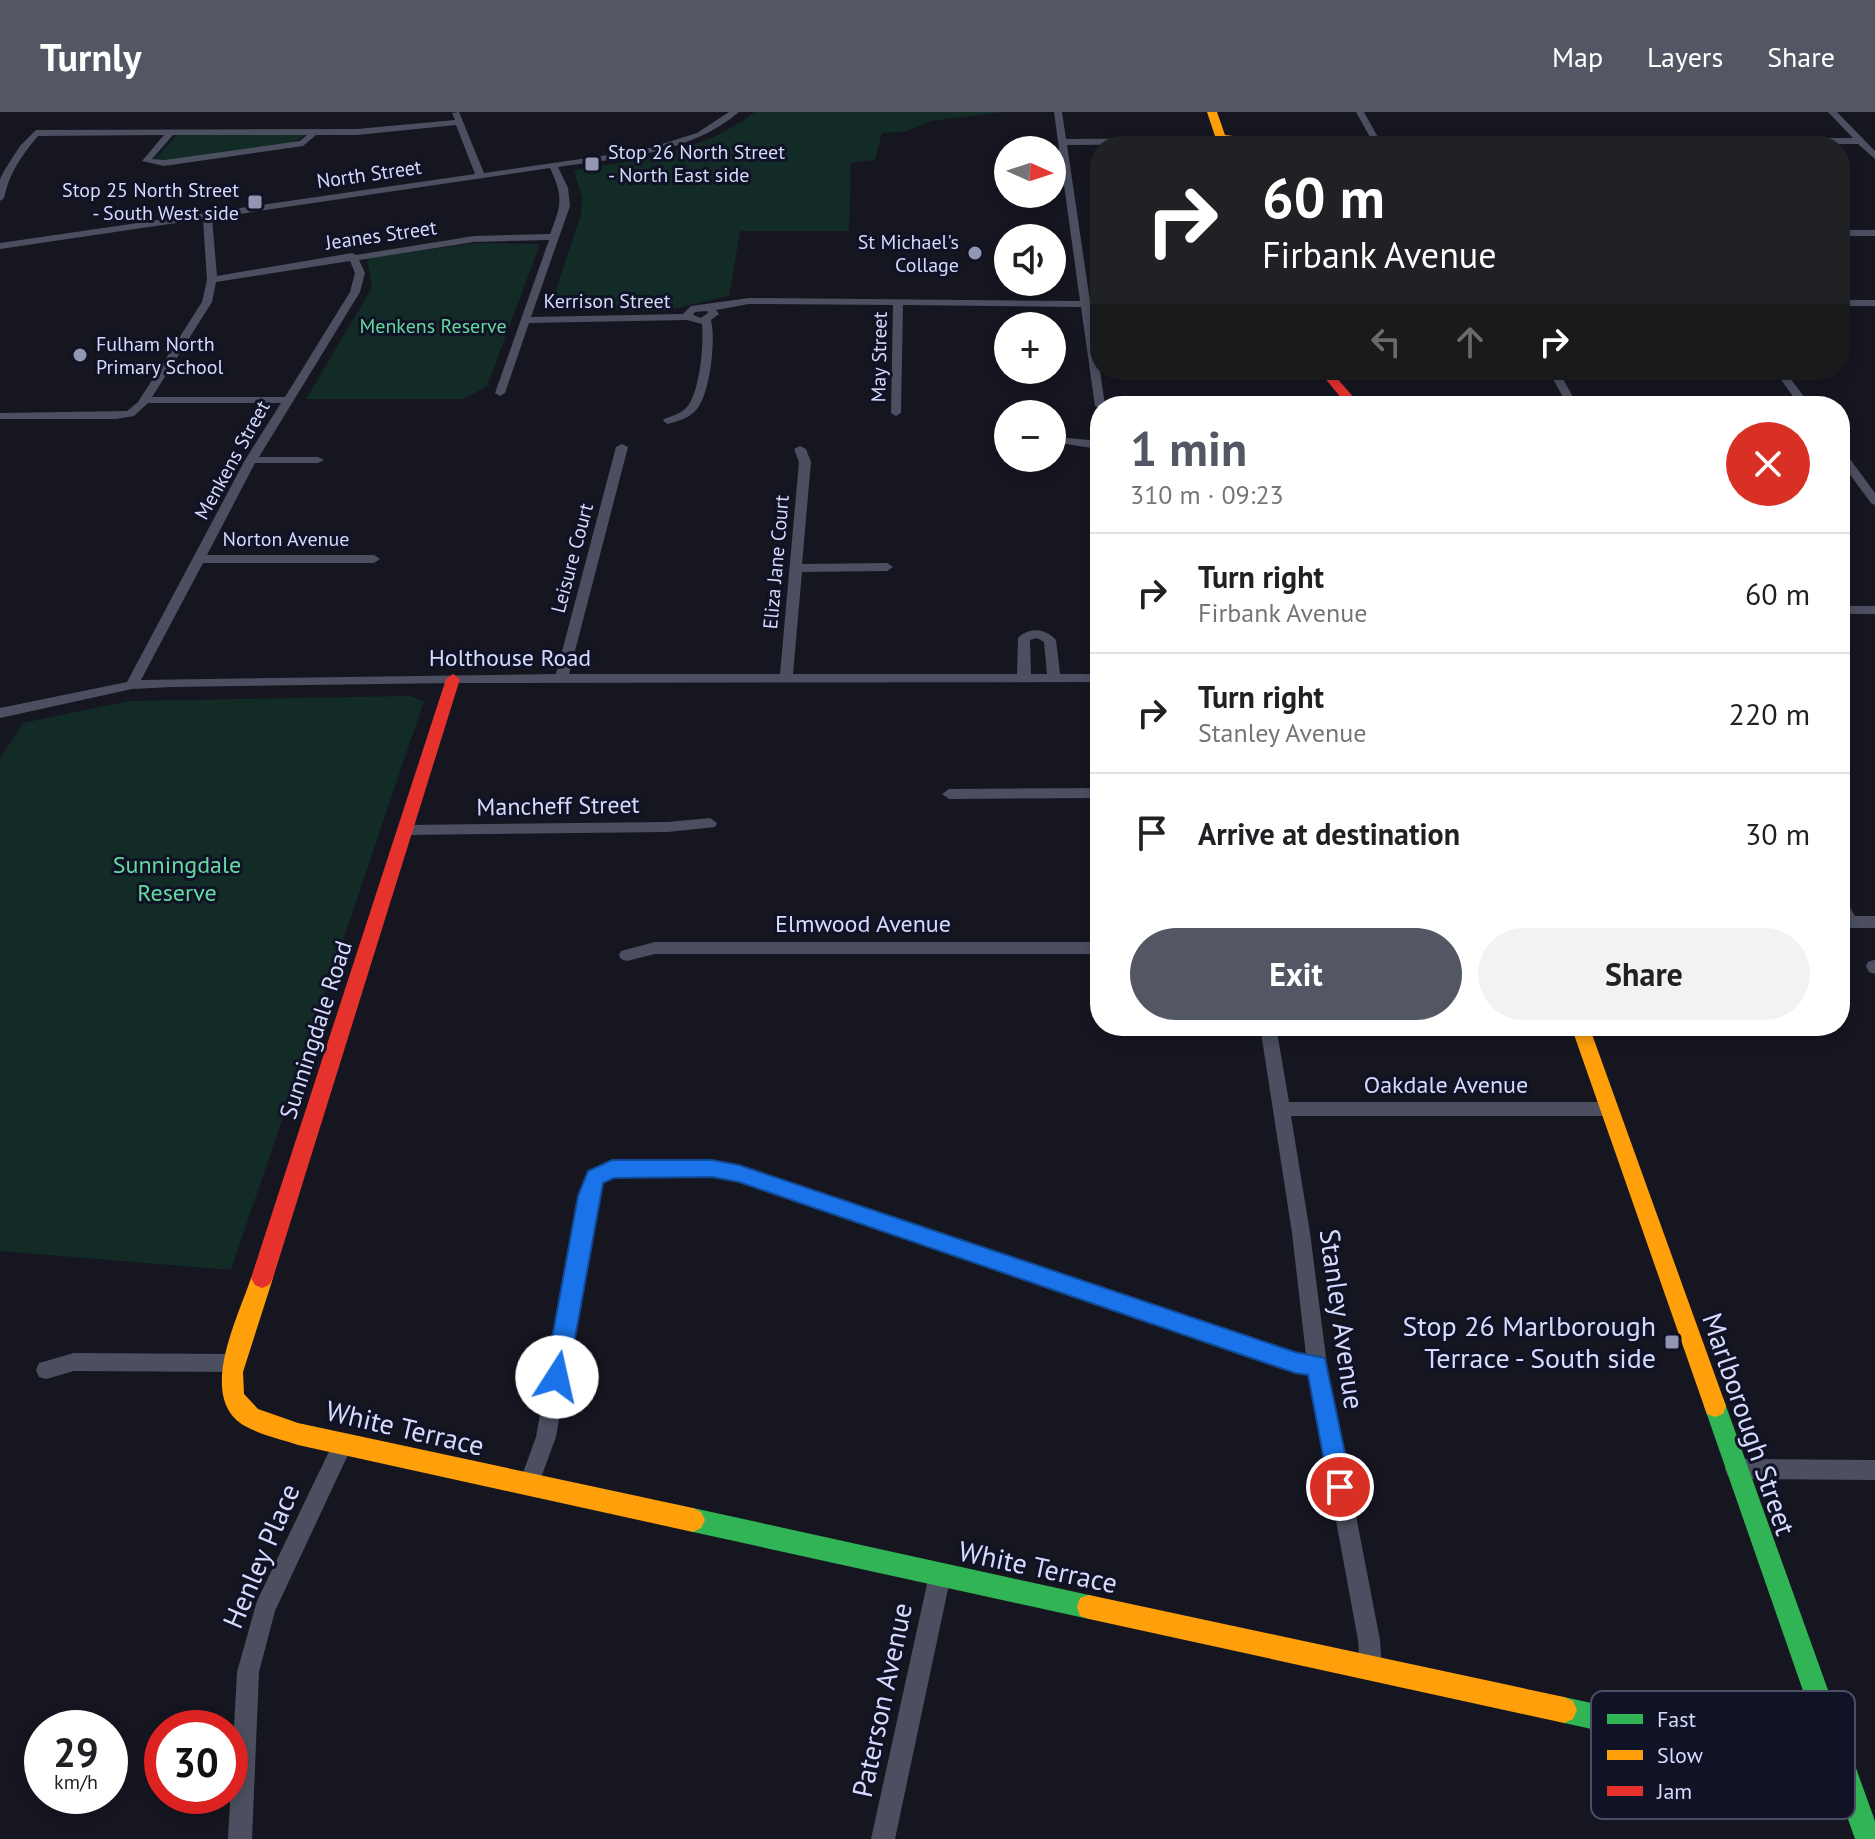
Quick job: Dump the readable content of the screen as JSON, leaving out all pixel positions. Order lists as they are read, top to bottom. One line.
{"streets":{"street":["North Street","Jeanes Street","Kerrison Street","May Street","Menkens Street","Norton Avenue","Leisure Court","Eliza Jane Court","Holthouse Road","Mancheff Street","Elmwood Avenue","Sunningdale Road","Oakdale Avenue","Stanley Avenue","Marlborough Street","White Terrace","Henley Place","Paterson Avenue"]},"crossings":[["Jeanes Street","Menkens Street"],["Menkens Street","Norton Avenue"],["Menkens Street","Holthouse Road"],["Leisure Court","Holthouse Road"],["Eliza Jane Court","Holthouse Road"],["Holthouse Road","Sunningdale Road"],["Mancheff Street","Sunningdale Road"],["Sunningdale Road","White Terrace"],["Oakdale Avenue","Stanley Avenue"],["Oakdale Avenue","Marlborough Street"],["Stanley Avenue","White Terrace"],["White Terrace","Henley Place"],["White Terrace","Paterson Avenue"]],"parks":["Menkens Reserve","Sunningdale Reserve"],"places":{"transit":["Stop 26 North Street - North East side","Stop 25 North Street - South West side","Stop 26 Marlborough Terrace - South side"],"other":["St Michael's Collage","Fulham North Primary School"]},"legend":["Fast","Slow","Jam"],"north":"right","page":{"header":"Turnly","nav":["Map","Layers","Share"],"map_buttons":["+","−"],"turn":["60 m","Firbank Avenue"],"heading":["1 min","310 m · 09:23"],"list":[{"name":"Turn right","note":"Firbank Avenue","value":"60 m"},{"name":"Turn right","note":"Stanley Avenue","value":"220 m"},{"name":"Arrive at destination","value":"30 m"}],"buttons":["Exit","Share"],"speed":"29 km/h","limit":"30"}}
